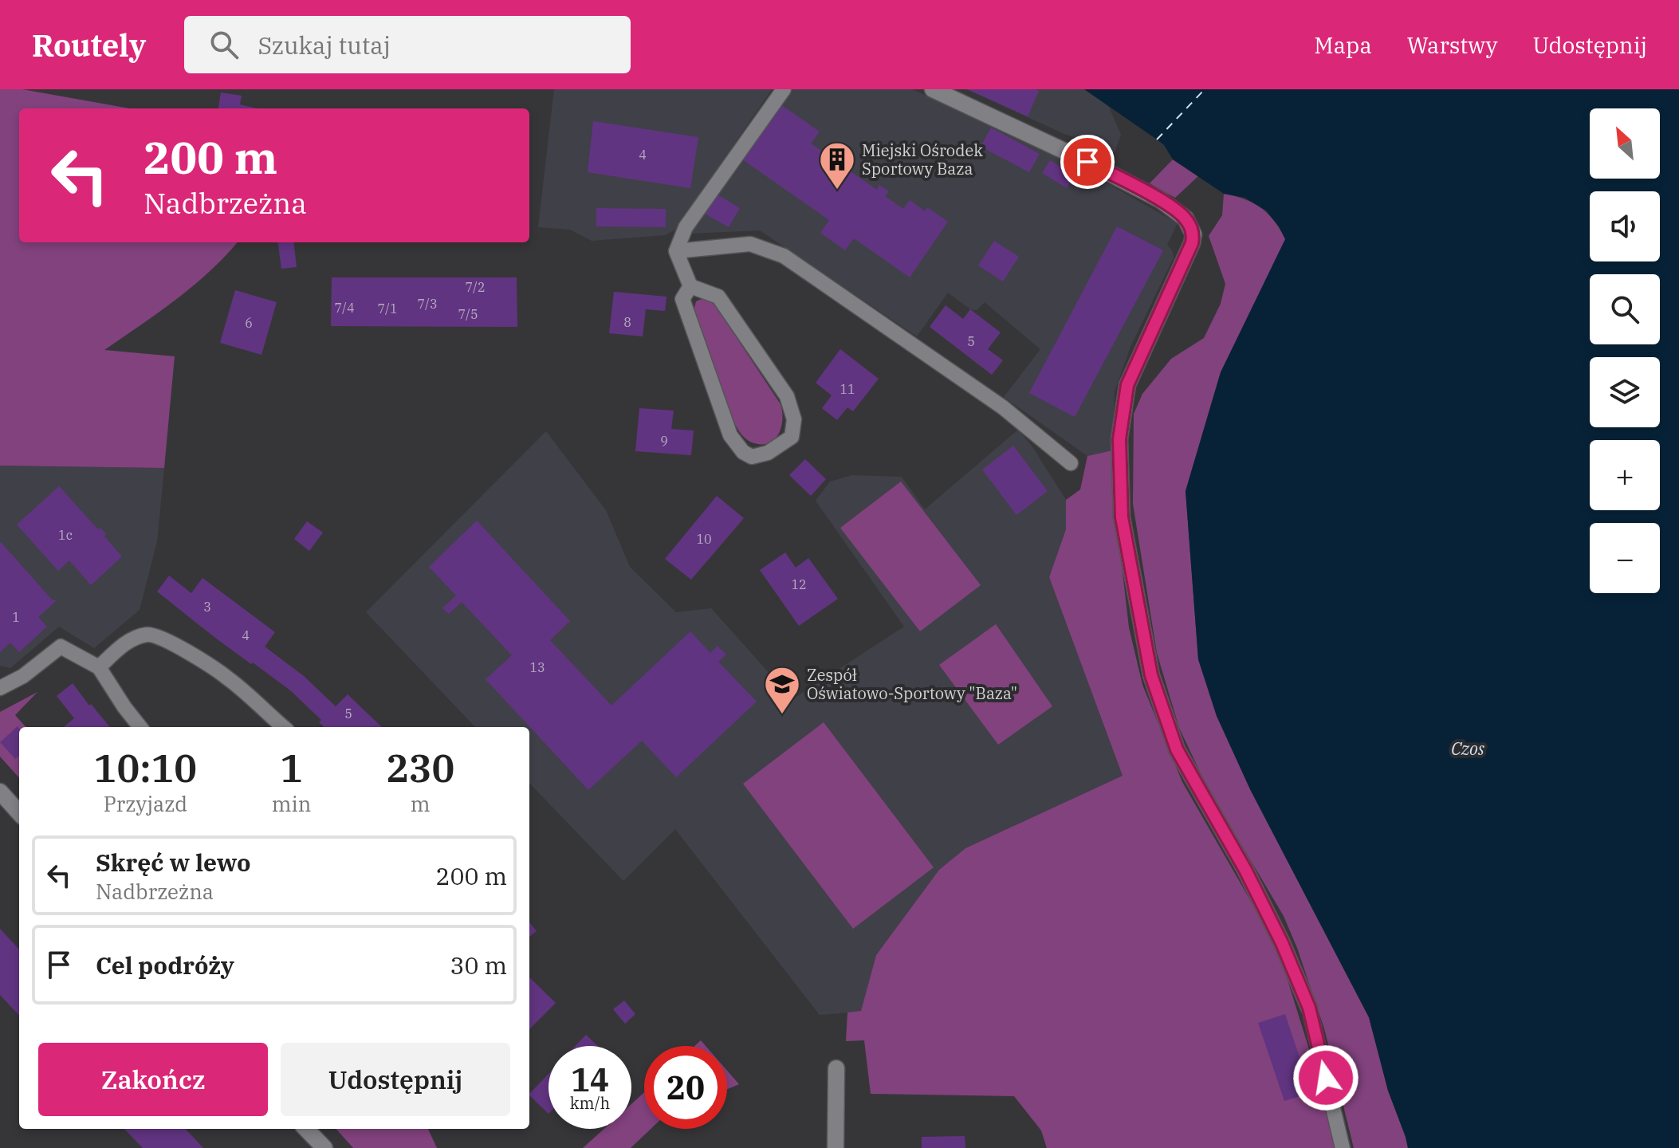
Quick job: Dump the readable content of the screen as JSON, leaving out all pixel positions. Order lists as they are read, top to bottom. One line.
{"water":["Czos"],"places":{"building":["Miejski Ośrodek Sportowy Baza"],"school or university":["Zespół Oświatowo-Sportowy \"Baza\""]},"house_numbers":["4","7/2","7/3","7/4","7/1","7/5","8","6","5","11","9","1c","10","12","3","1","4","13","5"],"north":"top left","page":{"header":"Routely","search":"Szukaj tutaj","nav":["Mapa","Warstwy","Udostępnij"],"map_buttons":["+","−"],"turn":["200 m","Nadbrzeżna"],"eta":["10:10","Przyjazd","1","min","230","m"],"list":[{"name":"Skręć w lewo","note":"Nadbrzeżna","value":"200 m"},{"name":"Cel podróży","value":"30 m"}],"buttons":["Zakończ","Udostępnij"],"speed":"14 km/h","limit":"20"}}
